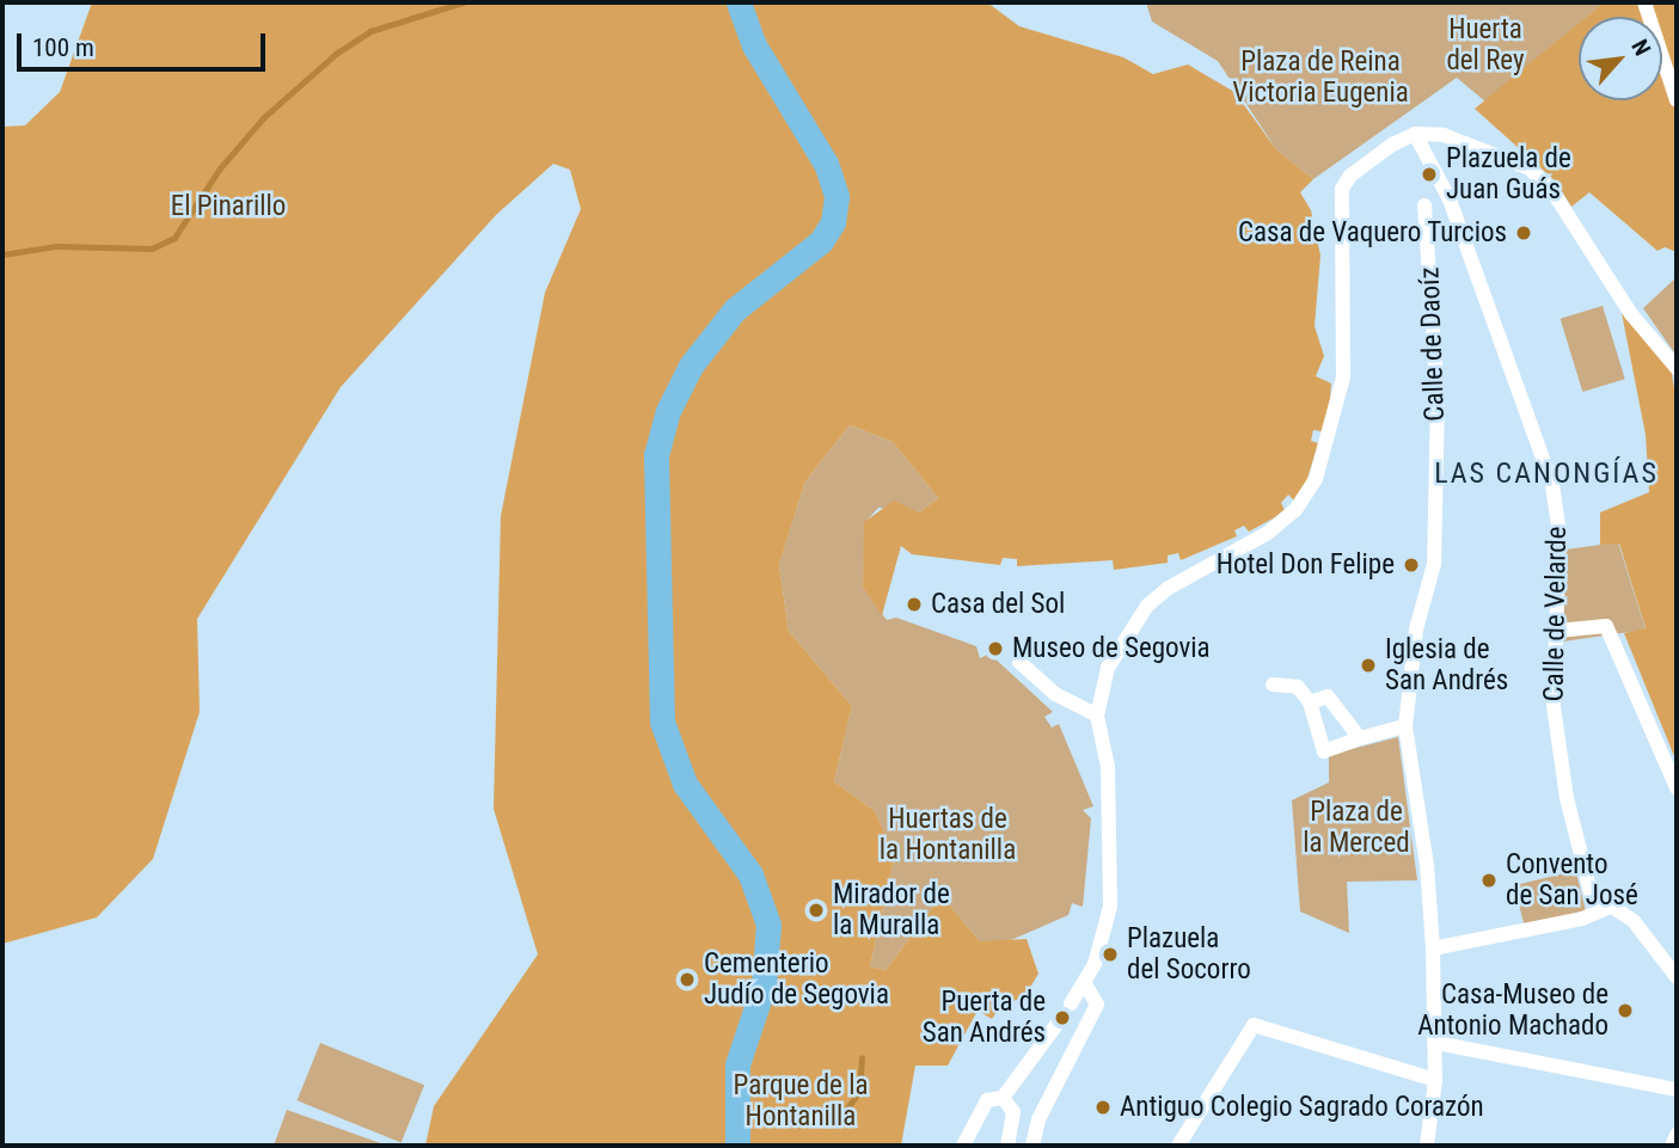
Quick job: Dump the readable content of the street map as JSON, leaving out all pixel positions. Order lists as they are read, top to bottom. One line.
{"streets":{"street":["Calle de Daoíz","Calle de Velarde"]},"districts":["LAS CANONGÍAS"],"parks":["Huerta del Rey","Plaza de Reina Victoria Eugenia","El Pinarillo","Plaza de la Merced","Huertas de la Hontanilla","Parque de la Hontanilla"],"places":["Plazuela de Juan Guás","Casa de Vaquero Turcios","Hotel Don Felipe","Casa del Sol","Museo de Segovia","Iglesia de San Andrés","Convento de San José","Mirador de la Muralla","Plazuela del Socorro","Cementerio Judío de Segovia","Casa-Museo de Antonio Machado","Puerta de San Andrés","Antiguo Colegio Sagrado Corazón"],"scale_bar":"100 m","north":"top right"}
